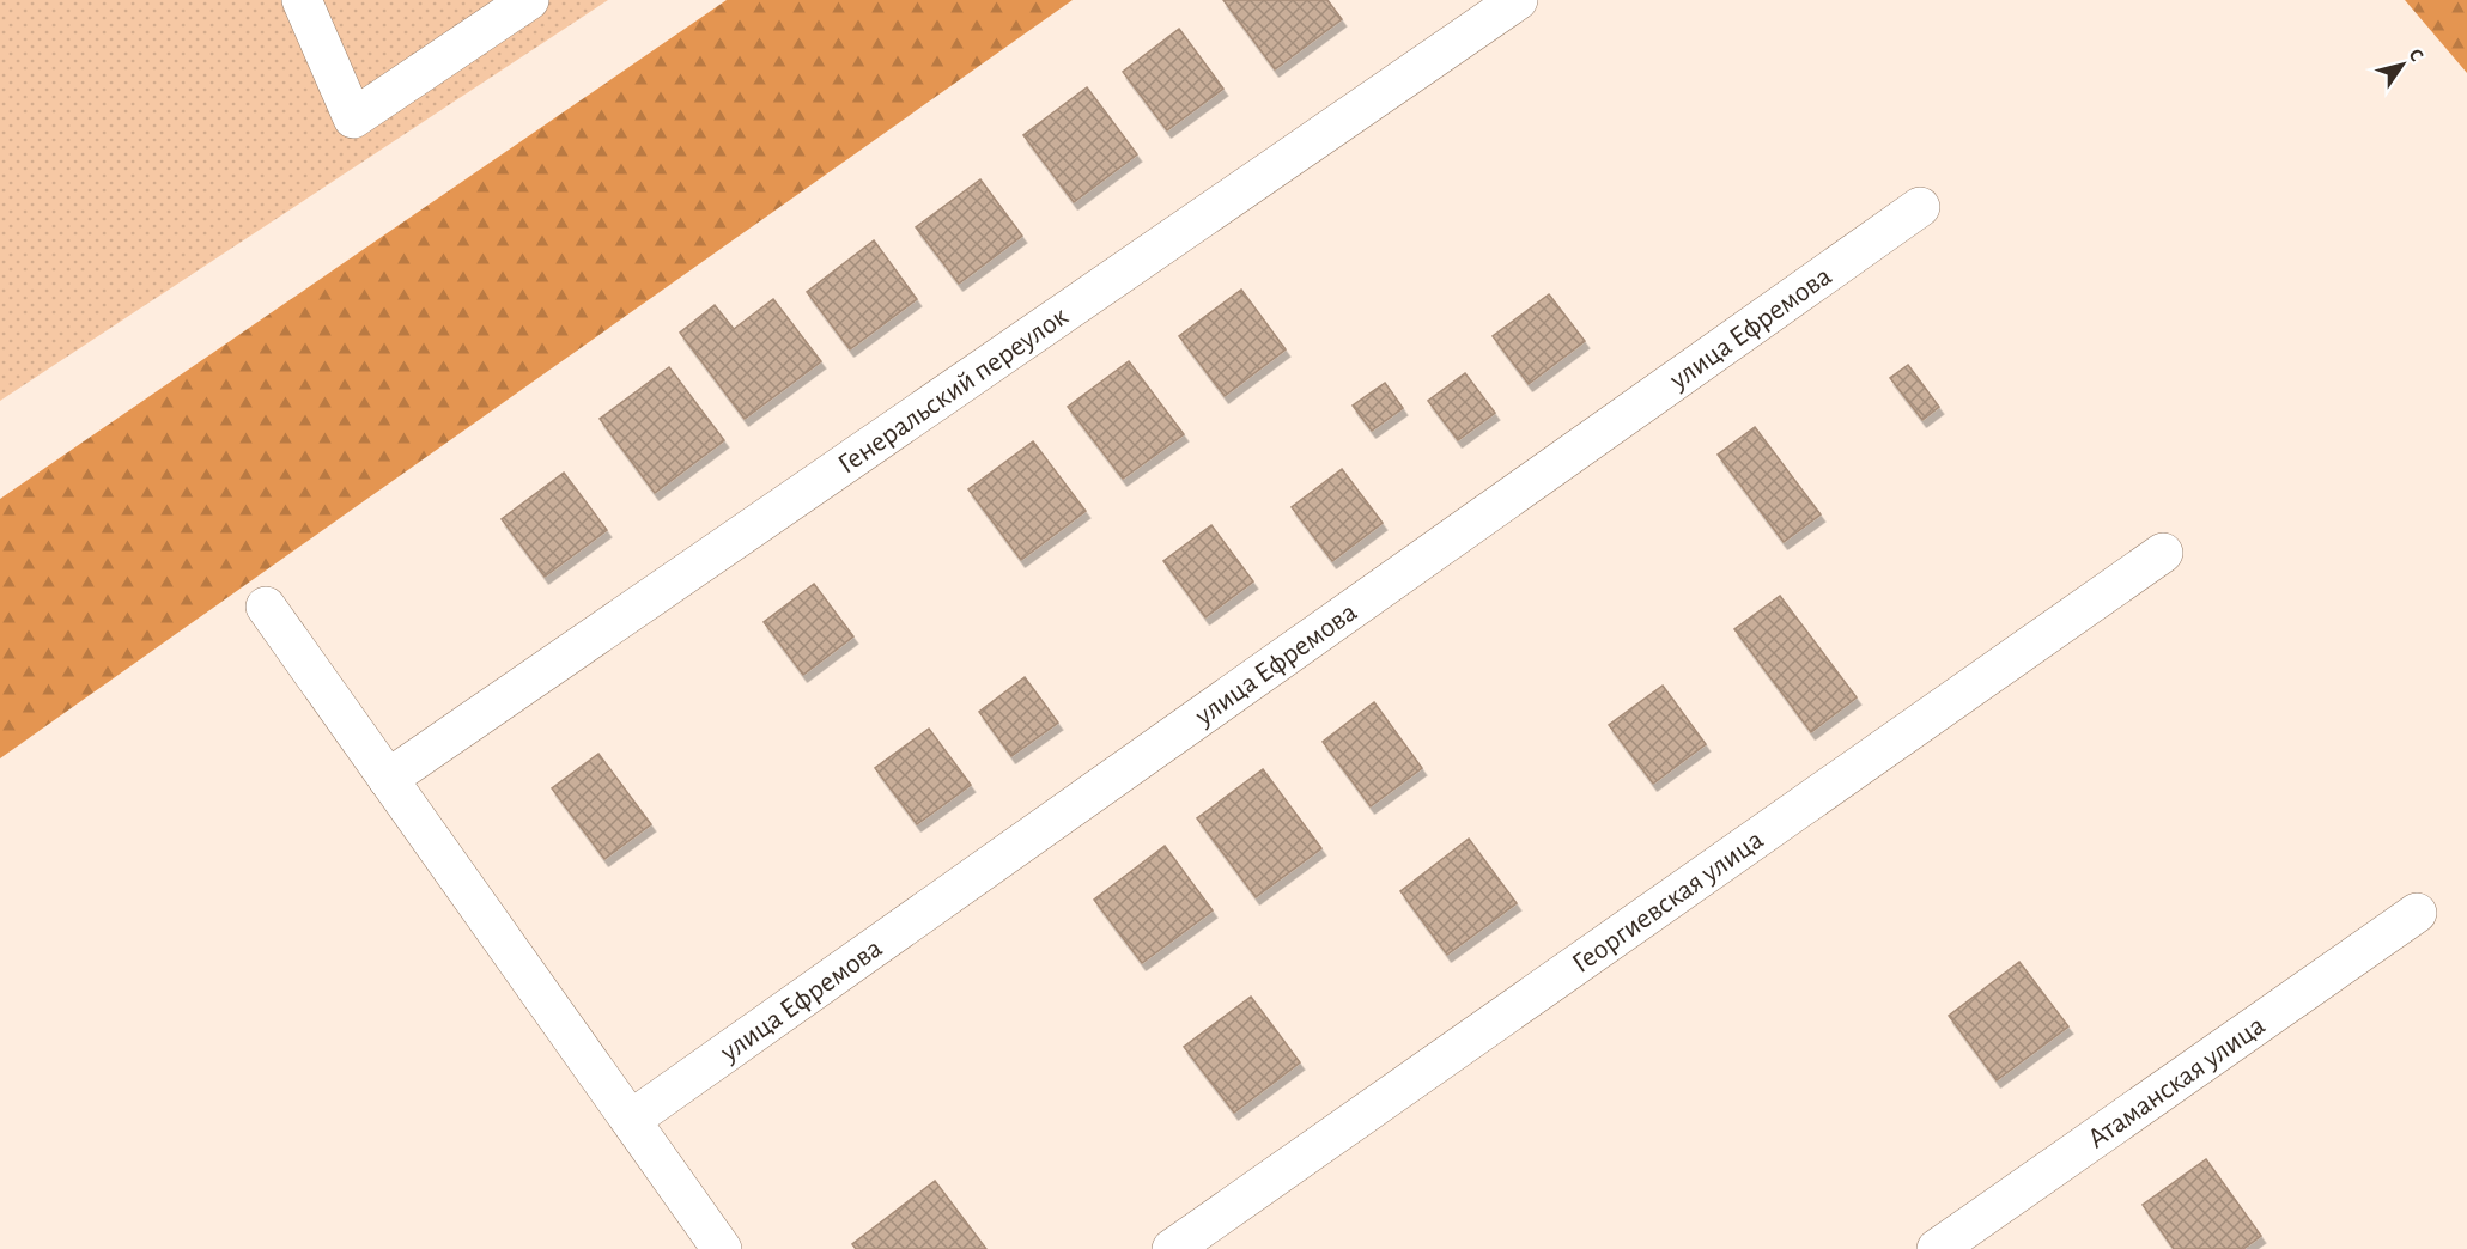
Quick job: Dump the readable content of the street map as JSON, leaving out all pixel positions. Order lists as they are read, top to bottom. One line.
{"streets":{"street":["улица Ефремова","Генеральский переулок","Георгиевская улица","Атаманская улица"]},"north":"top right"}
